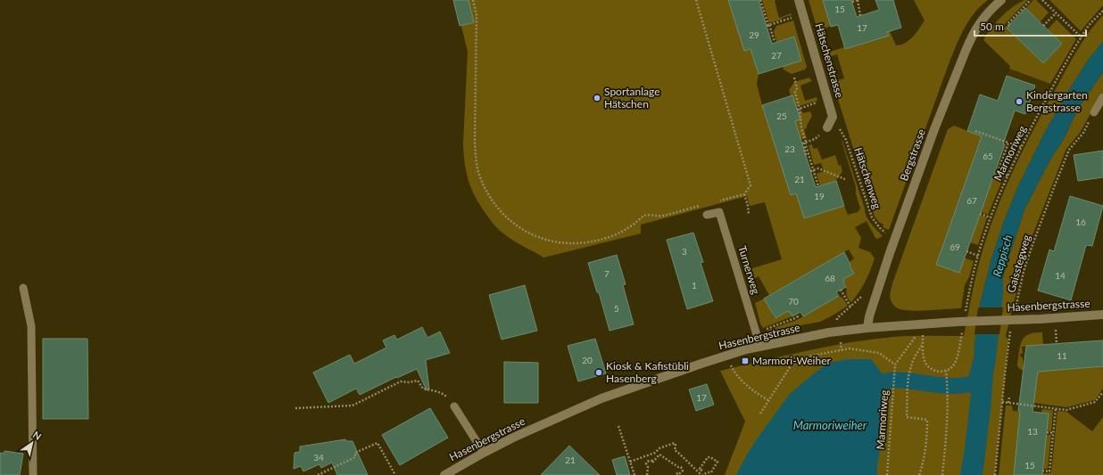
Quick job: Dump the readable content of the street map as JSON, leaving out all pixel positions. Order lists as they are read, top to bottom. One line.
{"streets":{"street":["Hätschenstrasse","Bergstrasse","Hasenbergstrasse"],"lane":["Turnerweg"],"path":["Marmoriweg","Hätschenweg","Gaisstegweg"]},"crossings":[["Hätschenstrasse","Hätschenweg"],["Bergstrasse","Hätschenweg"],["Bergstrasse","Hasenbergstrasse"],["Gaisstegweg","Hasenbergstrasse"],["Turnerweg","Hasenbergstrasse"]],"water":["Reppisch","Marmoriweiher"],"places":{"other":["Sportanlage Hätschen","Kindergarten Bergstrasse","Kiosk & Kafistübli Hasenberg"],"transit":["Marmori-Weiher"]},"house_numbers":["15","17","29","27","25","23","65","21","19","67","16","69","3","7","14","68","1","70","5","11","20","17","13","34","21","15"],"scale_bar":"50 m","north":"top right"}
